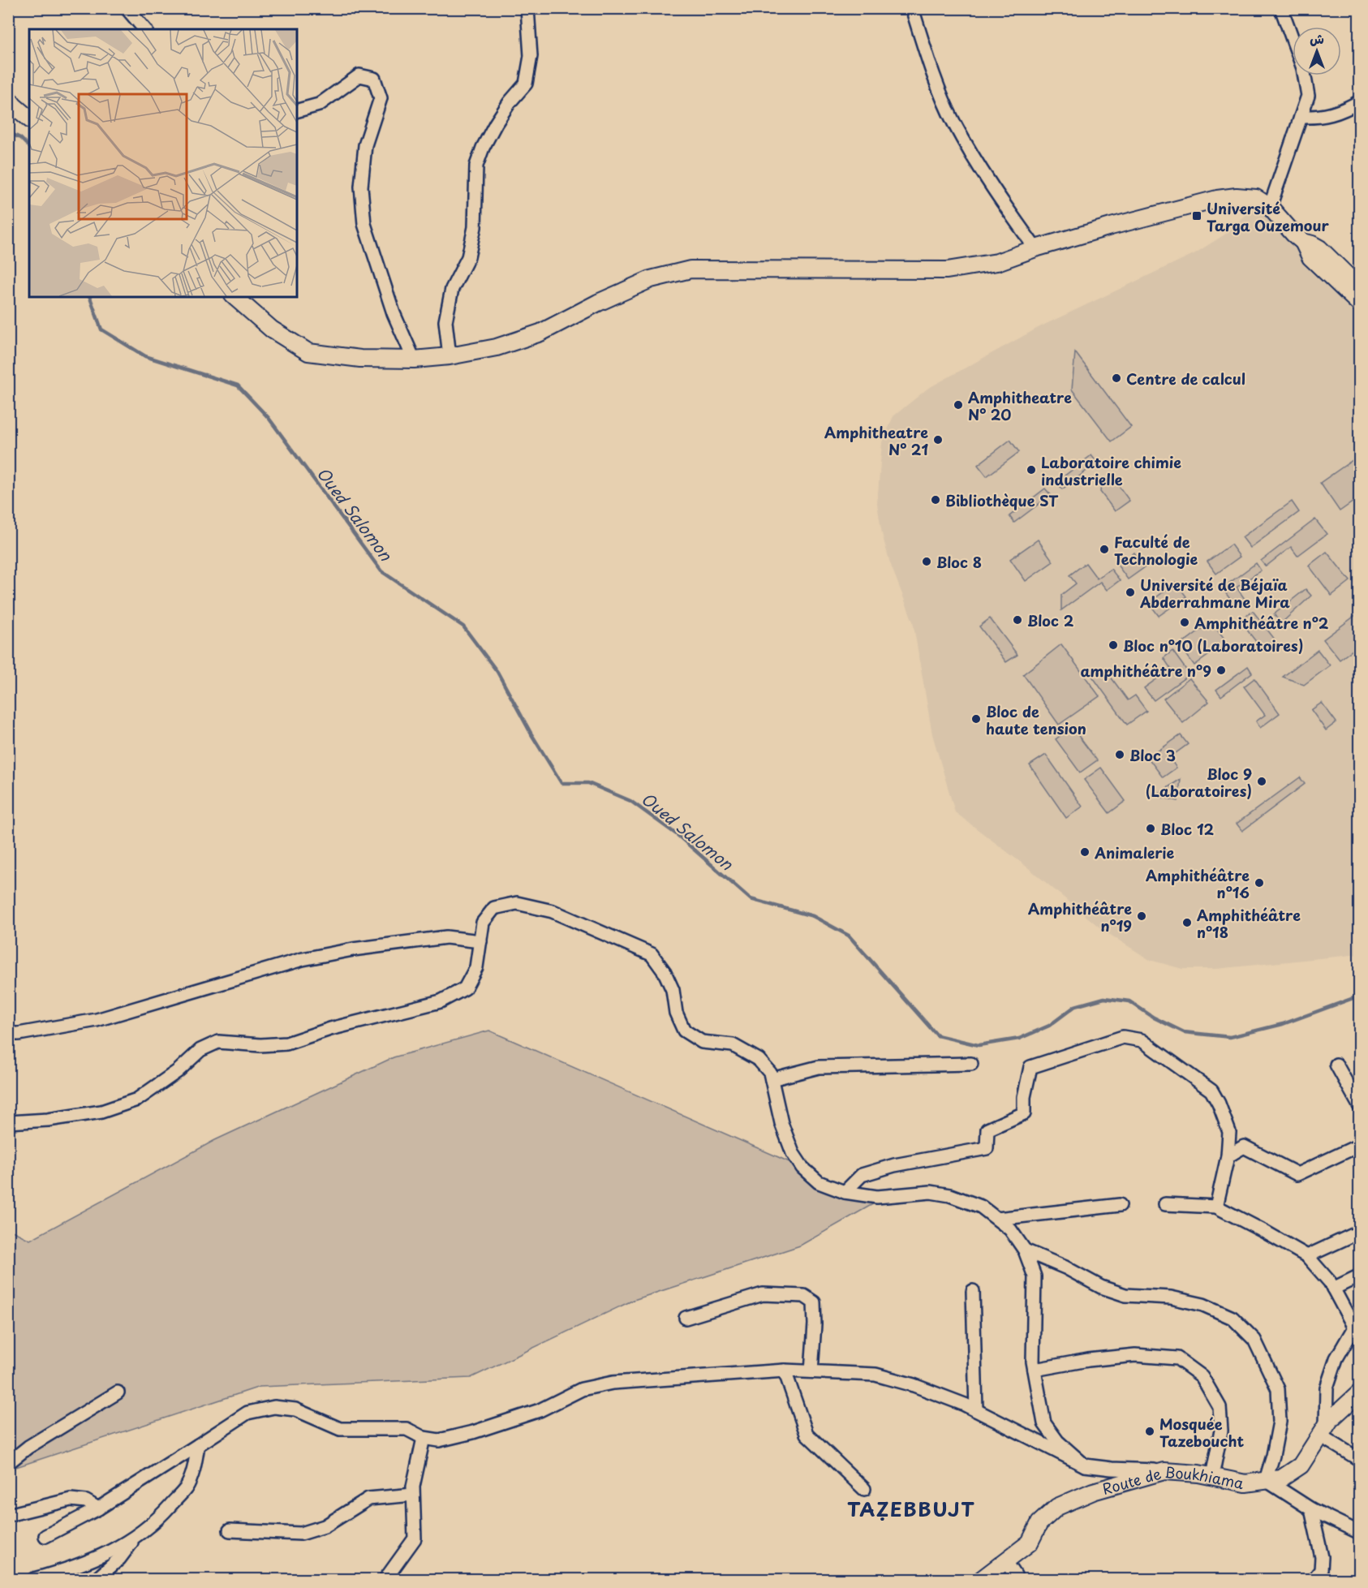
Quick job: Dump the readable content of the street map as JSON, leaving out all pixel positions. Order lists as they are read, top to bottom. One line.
{"streets":{"street":["Route de Boukhiama"]},"districts":["TAẒEBBUJT"],"water":["Oued Salomon"],"places":{"transit":["Université Targa Ouzemour"],"other":["Centre de calcul","Amphitheatre N° 20","Amphitheatre N° 21","Laboratoire chimie industrielle","Bibliothèque ST","Faculté de Technologie","Bloc 8","Université de Béjaïa Abderrahmane Mira","Bloc 2","Amphithéâtre n°2","Bloc n°10 (Laboratoires)","amphithéâtre n°9","Bloc de haute tension","Bloc 3","Bloc 9 (Laboratoires)","Bloc 12","Animalerie","Amphithéâtre n°16","Amphithéâtre n°19","Amphithéâtre n°18","Mosquée Tazeboucht"]},"north":"top"}
